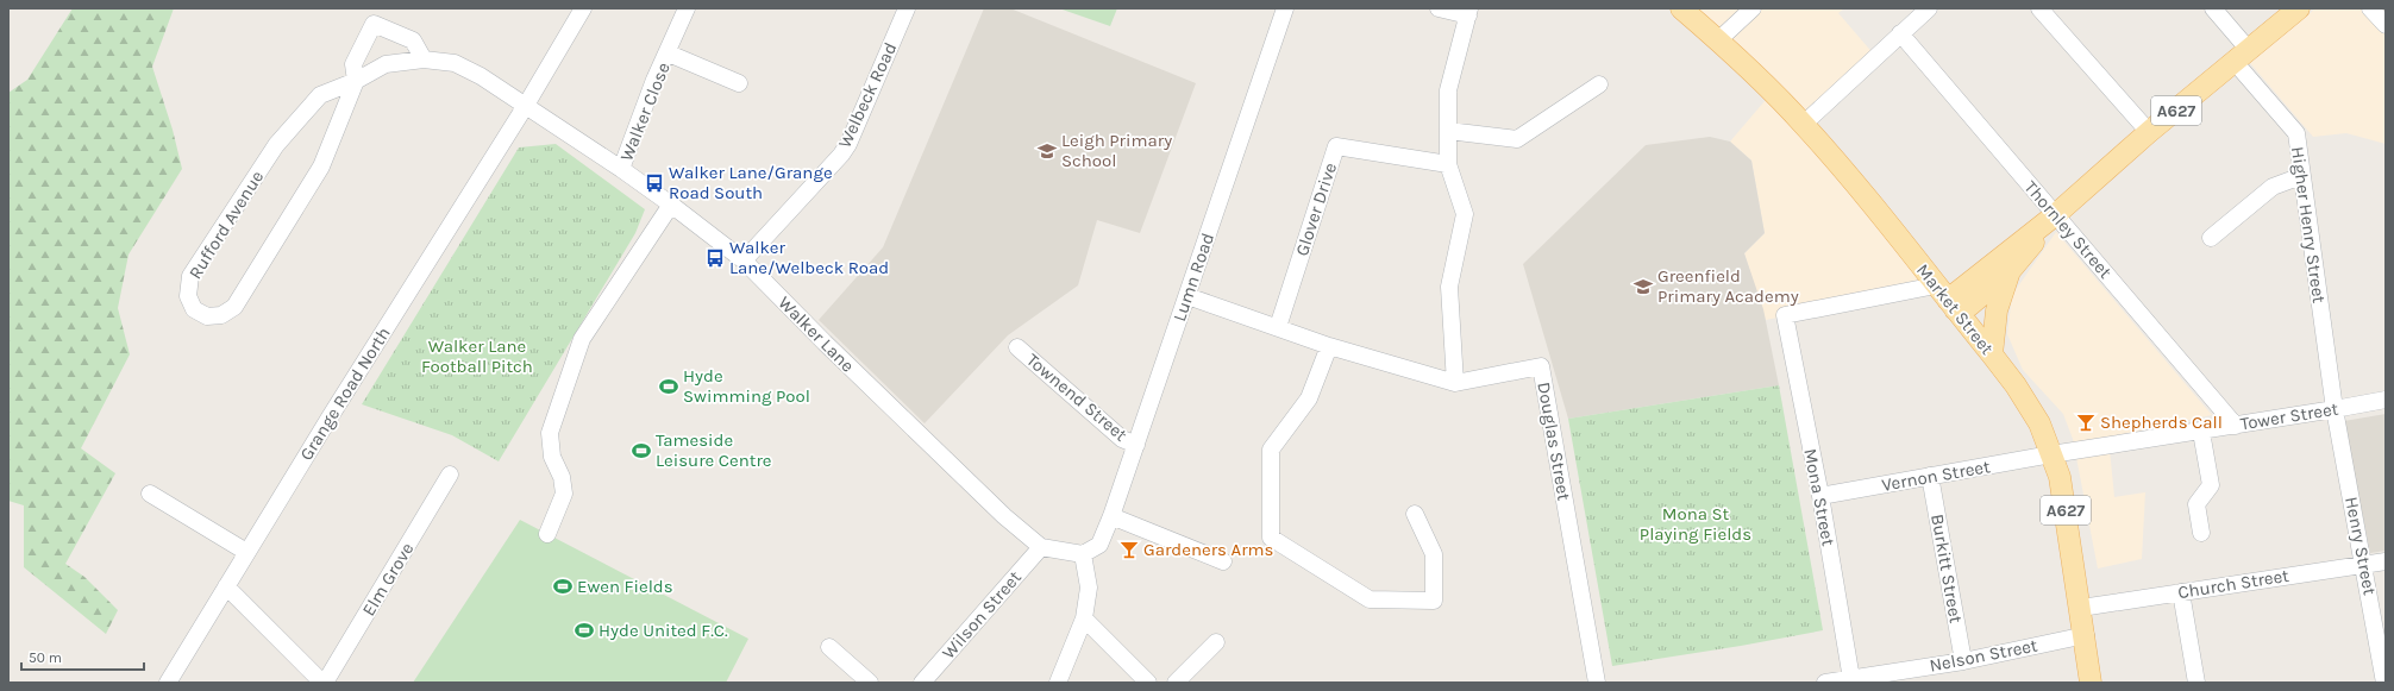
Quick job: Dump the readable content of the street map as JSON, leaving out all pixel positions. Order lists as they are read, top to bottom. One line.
{"streets":{"main road":["A627","Market Street"],"street":["Welbeck Road","Walker Close","Glover Drive","Rufford Avenue","Higher Henry Street","Thornley Street","Lumn Road","Walker Lane","Grange Road North","Townend Street","Tower Street","Douglas Street","Vernon Street","Mona Street","Henry Street","Burkitt Street","Elm Grove","Church Street","Wilson Street","Nelson Street"]},"crossings":[["Welbeck Road","Walker Lane"],["A627","Higher Henry Street"],["A627","Thornley Street"],["A627","Market Street"],["A627","Mona Street"],["Walker Close","Walker Lane"],["Glover Drive","Douglas Street"],["Rufford Avenue","Walker Lane"],["Higher Henry Street","Tower Street"],["Higher Henry Street","Henry Street"],["Thornley Street","Tower Street"],["Lumn Road","Townend Street"],["Lumn Road","Douglas Street"],["Market Street","Tower Street"],["Market Street","Vernon Street"],["Market Street","Mona Street"],["Market Street","Church Street"],["Market Street","Nelson Street"],["Walker Lane","Grange Road North"],["Walker Lane","Wilson Street"],["Tower Street","Vernon Street"],["Tower Street","Henry Street"],["Vernon Street","Mona Street"],["Vernon Street","Burkitt Street"],["Mona Street","Nelson Street"],["Henry Street","Church Street"],["Burkitt Street","Nelson Street"]],"parks":["Walker Lane Football Pitch","Mona St Playing Fields"],"places":{"school or university":["Leigh Primary School","Greenfield Primary Academy"],"bus stop":["Walker Lane/Grange Road South","Walker Lane/Welbeck Road"],"sports":["Hyde Swimming Pool","Tameside Leisure Centre","Ewen Fields","Hyde United F.C."],"bar":["Shepherds Call","Gardeners Arms"]},"scale_bar":"50 m"}
